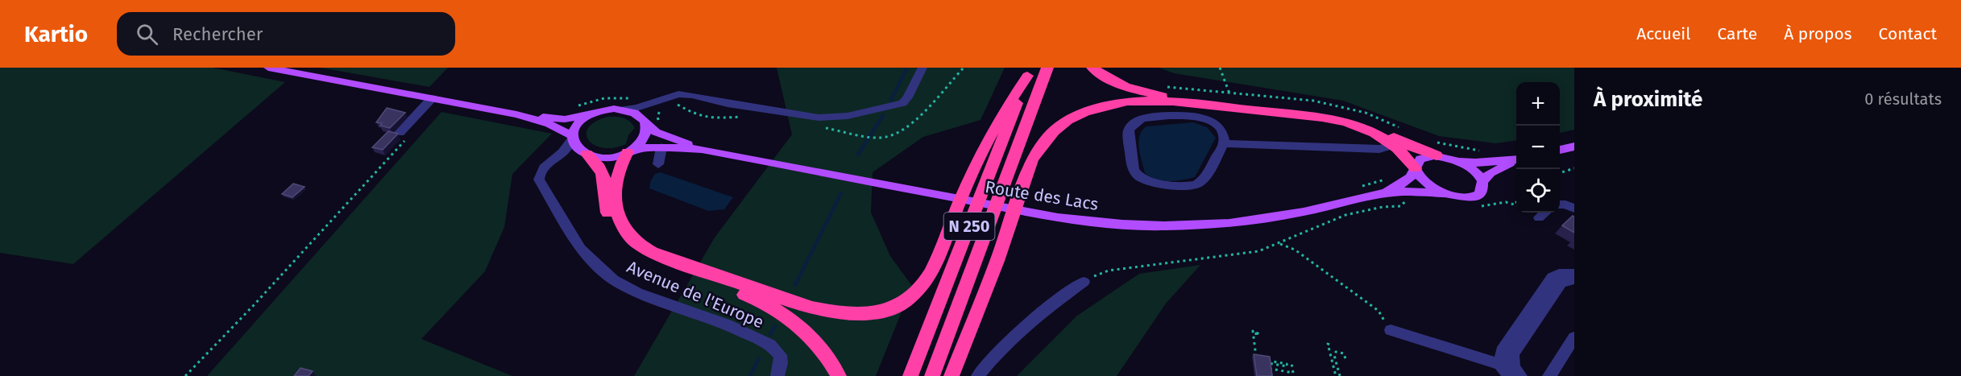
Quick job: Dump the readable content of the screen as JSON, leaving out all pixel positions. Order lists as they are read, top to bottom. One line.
{"streets":{"highway":["N 250"],"main road":["Route des Lacs"],"street":["Avenue de l'Europe"]},"crossings":[["Route des Lacs","Avenue de l'Europe"]],"page":{"header":"Kartio","search":"Rechercher","nav":["Accueil","Carte","À propos","Contact"],"heading":["À proximité","0 résultats"],"map_buttons":["+","−"]}}
